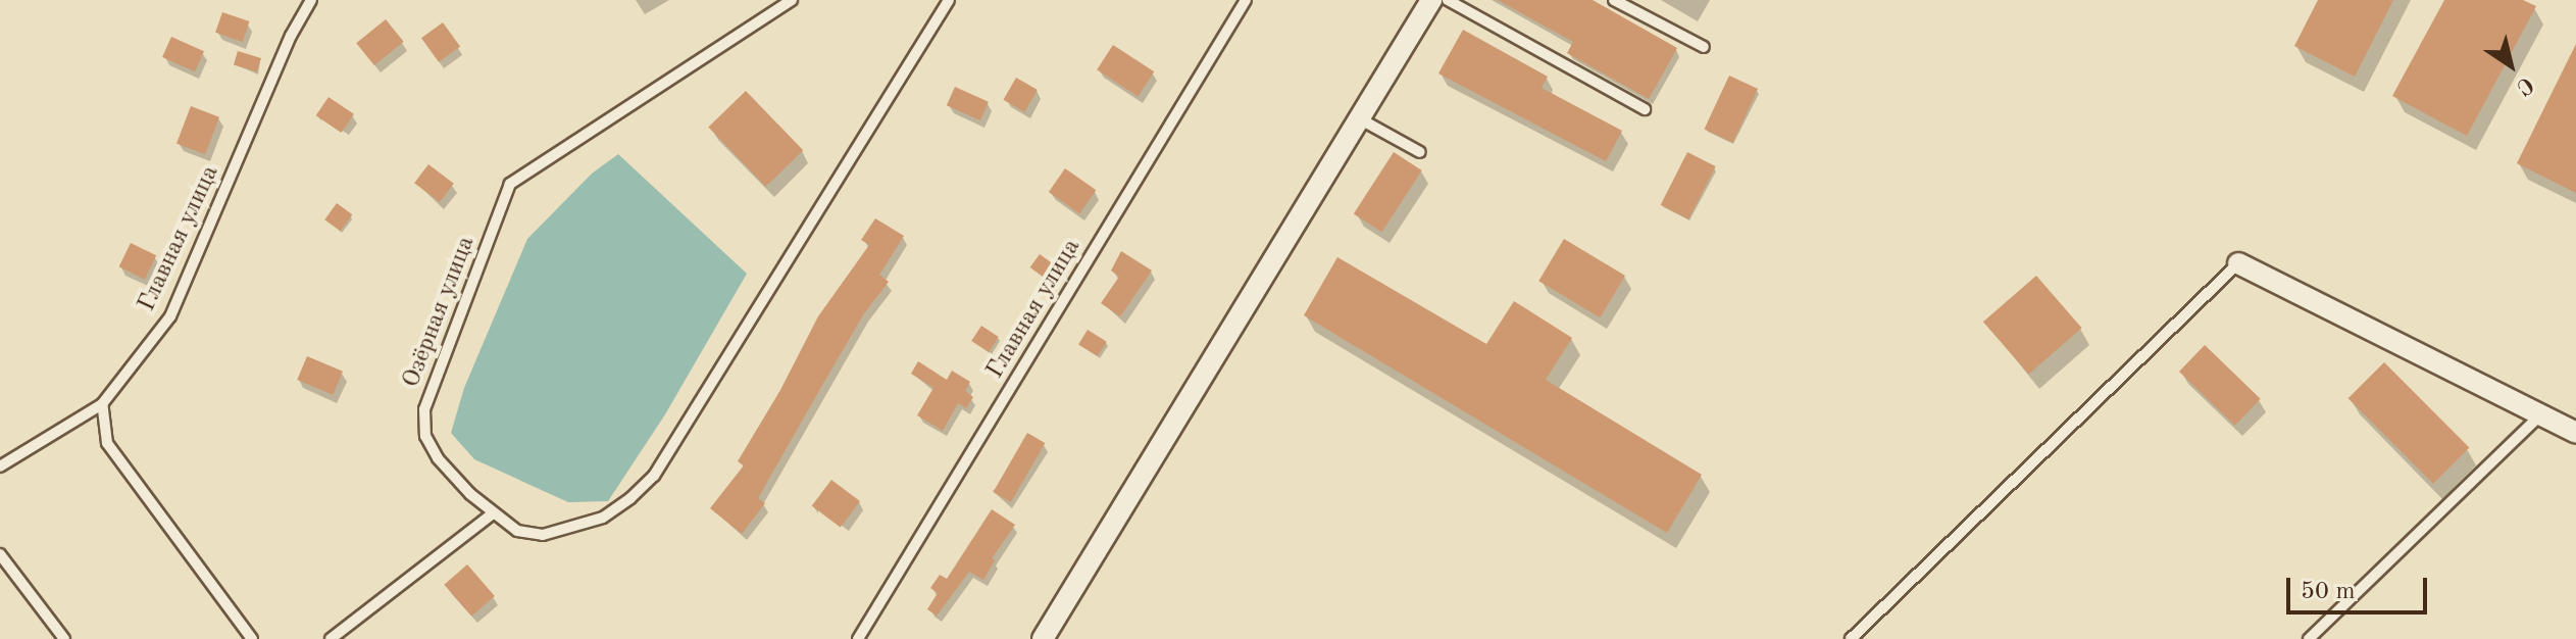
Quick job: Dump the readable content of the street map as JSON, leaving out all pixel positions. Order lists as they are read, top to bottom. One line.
{"streets":{"lane":["Главная улица","Озёрная улица"]},"scale_bar":"50 m","north":"bottom right"}
